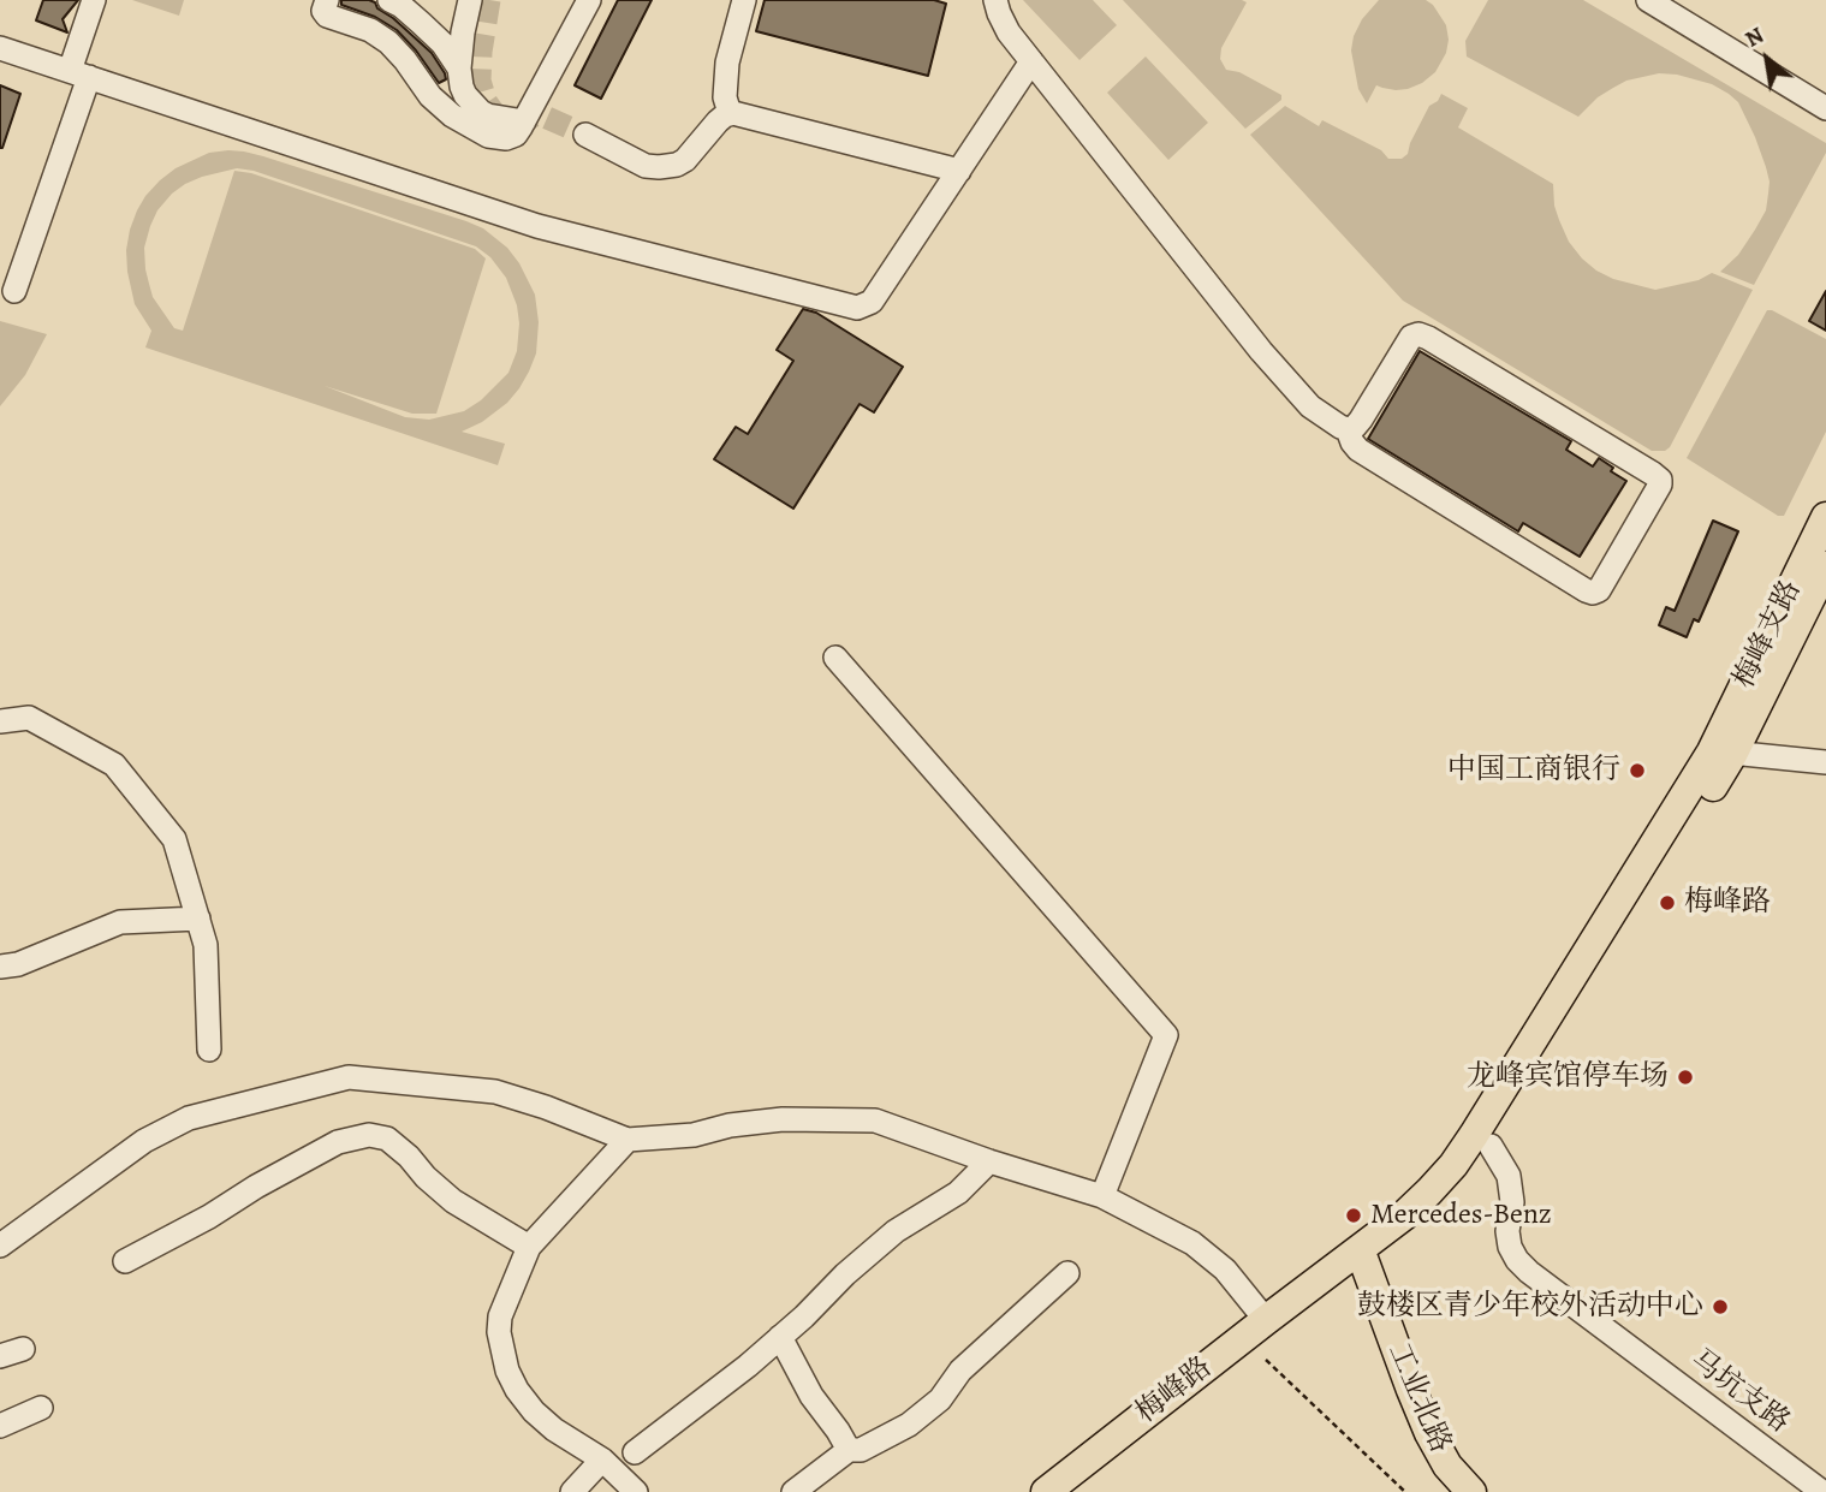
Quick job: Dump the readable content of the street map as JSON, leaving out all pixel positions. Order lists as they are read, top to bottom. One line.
{"streets":{"main road":["梅峰支路","梅峰路","工业北路"],"street":["马坑支路"]},"crossings":[["梅峰支路","梅峰路"],["梅峰路","马坑支路"],["梅峰路","工业北路"]],"places":["中国工商银行","梅峰路","龙峰宾馆停车场","Mercedes-Benz","鼓楼区青少年校外活动中心"],"north":"top left"}
